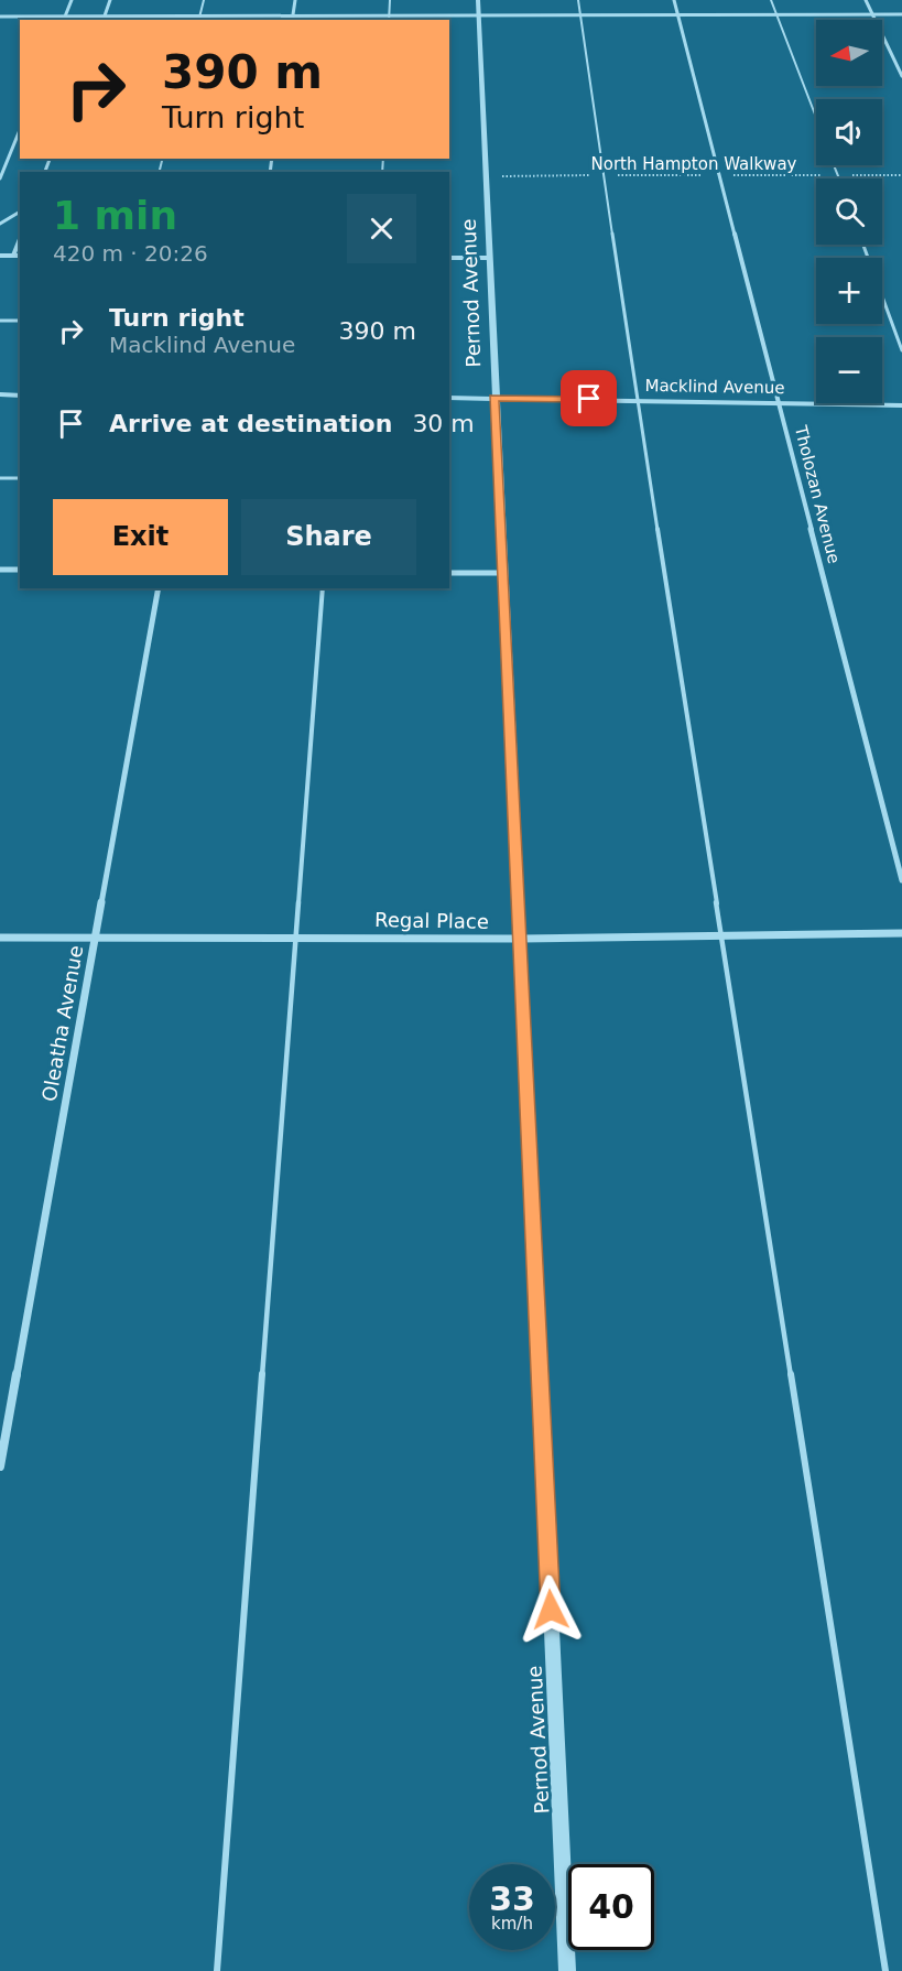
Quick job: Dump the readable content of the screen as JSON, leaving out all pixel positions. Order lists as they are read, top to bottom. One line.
{"streets":{"street":["Pernod Avenue","Macklind Avenue","Tholozan Avenue","Regal Place","Oleatha Avenue"],"path":["North Hampton Walkway"]},"crossings":[["North Hampton Walkway","Pernod Avenue"],["North Hampton Walkway","Tholozan Avenue"],["Pernod Avenue","Macklind Avenue"],["Pernod Avenue","Regal Place"],["Macklind Avenue","Tholozan Avenue"],["Regal Place","Oleatha Avenue"]],"north":"left","page":{"map_buttons":["+","−"],"turn":["390 m","Turn right"],"heading":["1 min","420 m · 20:26"],"list":[{"name":"Turn right","note":"Macklind Avenue","value":"390 m"},{"name":"Arrive at destination","value":"30 m"}],"buttons":["Exit","Share"],"speed":"33 km/h","limit":"40"}}
